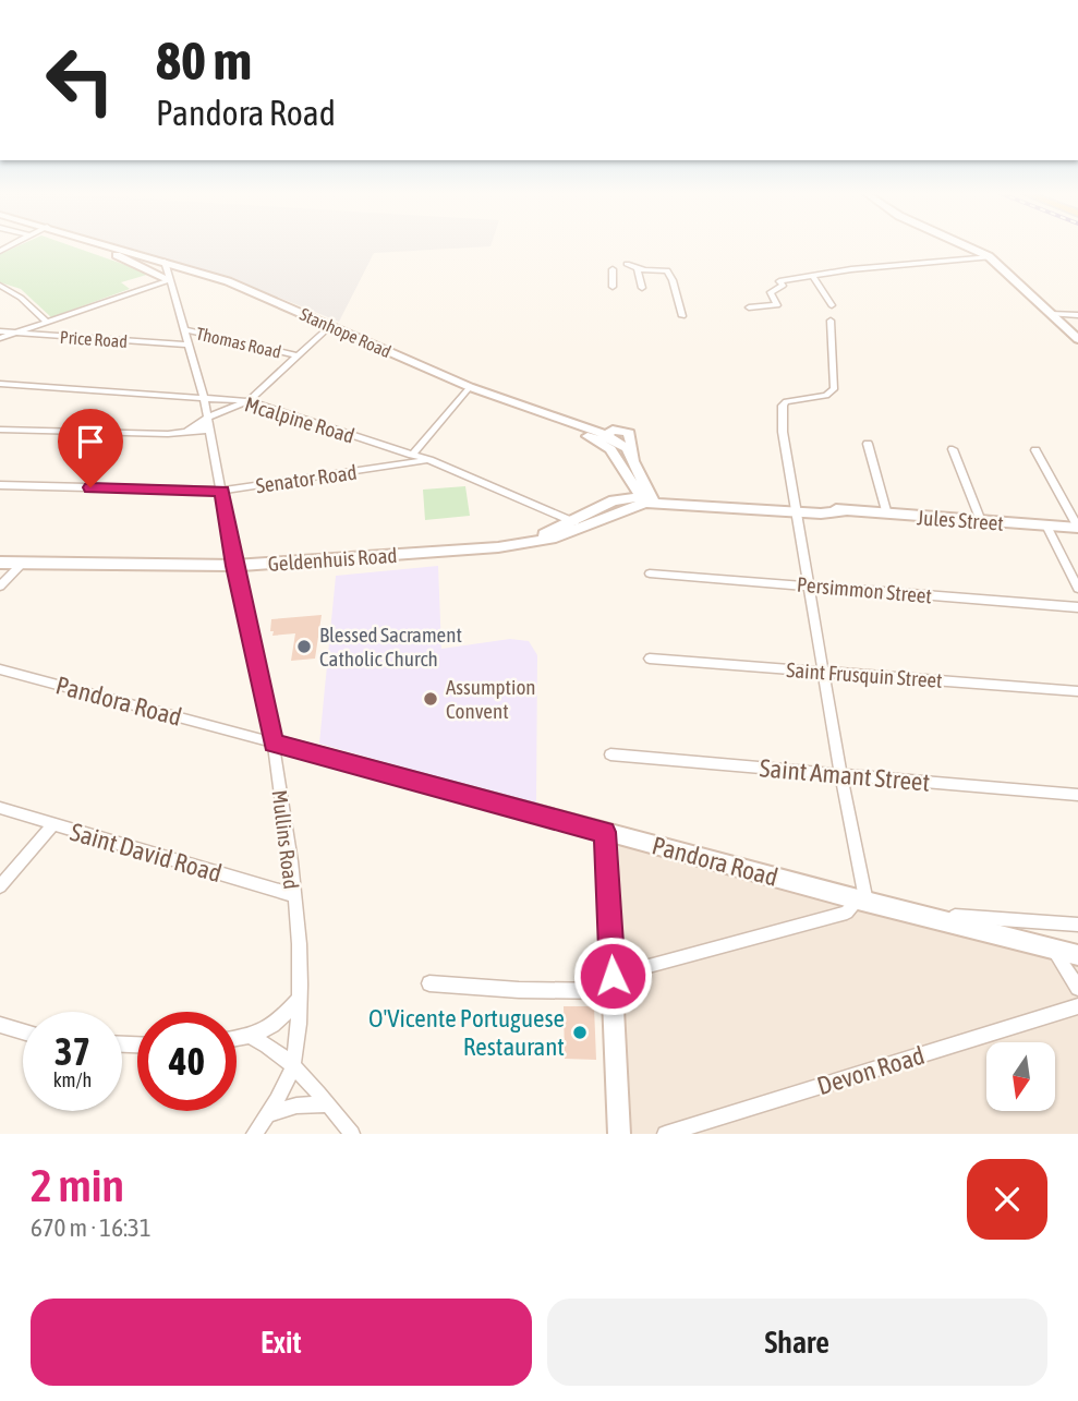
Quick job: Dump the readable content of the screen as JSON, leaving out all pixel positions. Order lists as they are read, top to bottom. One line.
{"streets":{"main road":["Stanhope Road","Jules Street","Geldenhuis Road","Mullins Road"],"street":["Price Road","Thomas Road","Mcalpine Road","Senator Road","Persimmon Street","Saint Frusquin Street","Pandora Road","Saint Amant Street","Saint David Road","Devon Road"]},"crossings":[["Stanhope Road","Mullins Road"],["Price Road","Mullins Road"],["Thomas Road","Mullins Road"],["Mcalpine Road","Senator Road"],["Mcalpine Road","Geldenhuis Road"],["Mcalpine Road","Mullins Road"],["Senator Road","Mullins Road"],["Jules Street","Geldenhuis Road"],["Geldenhuis Road","Mullins Road"],["Pandora Road","Mullins Road"],["Mullins Road","Saint David Road"]],"places":["Blessed Sacrament Catholic Church","Assumption Convent","O'Vicente Portuguese Restaurant"],"north":"bottom","page":{"turn":["80 m","Pandora Road"],"speed":"37 km/h","limit":"40","heading":["2 min","670 m · 16:31"],"buttons":["Exit","Share"]}}
